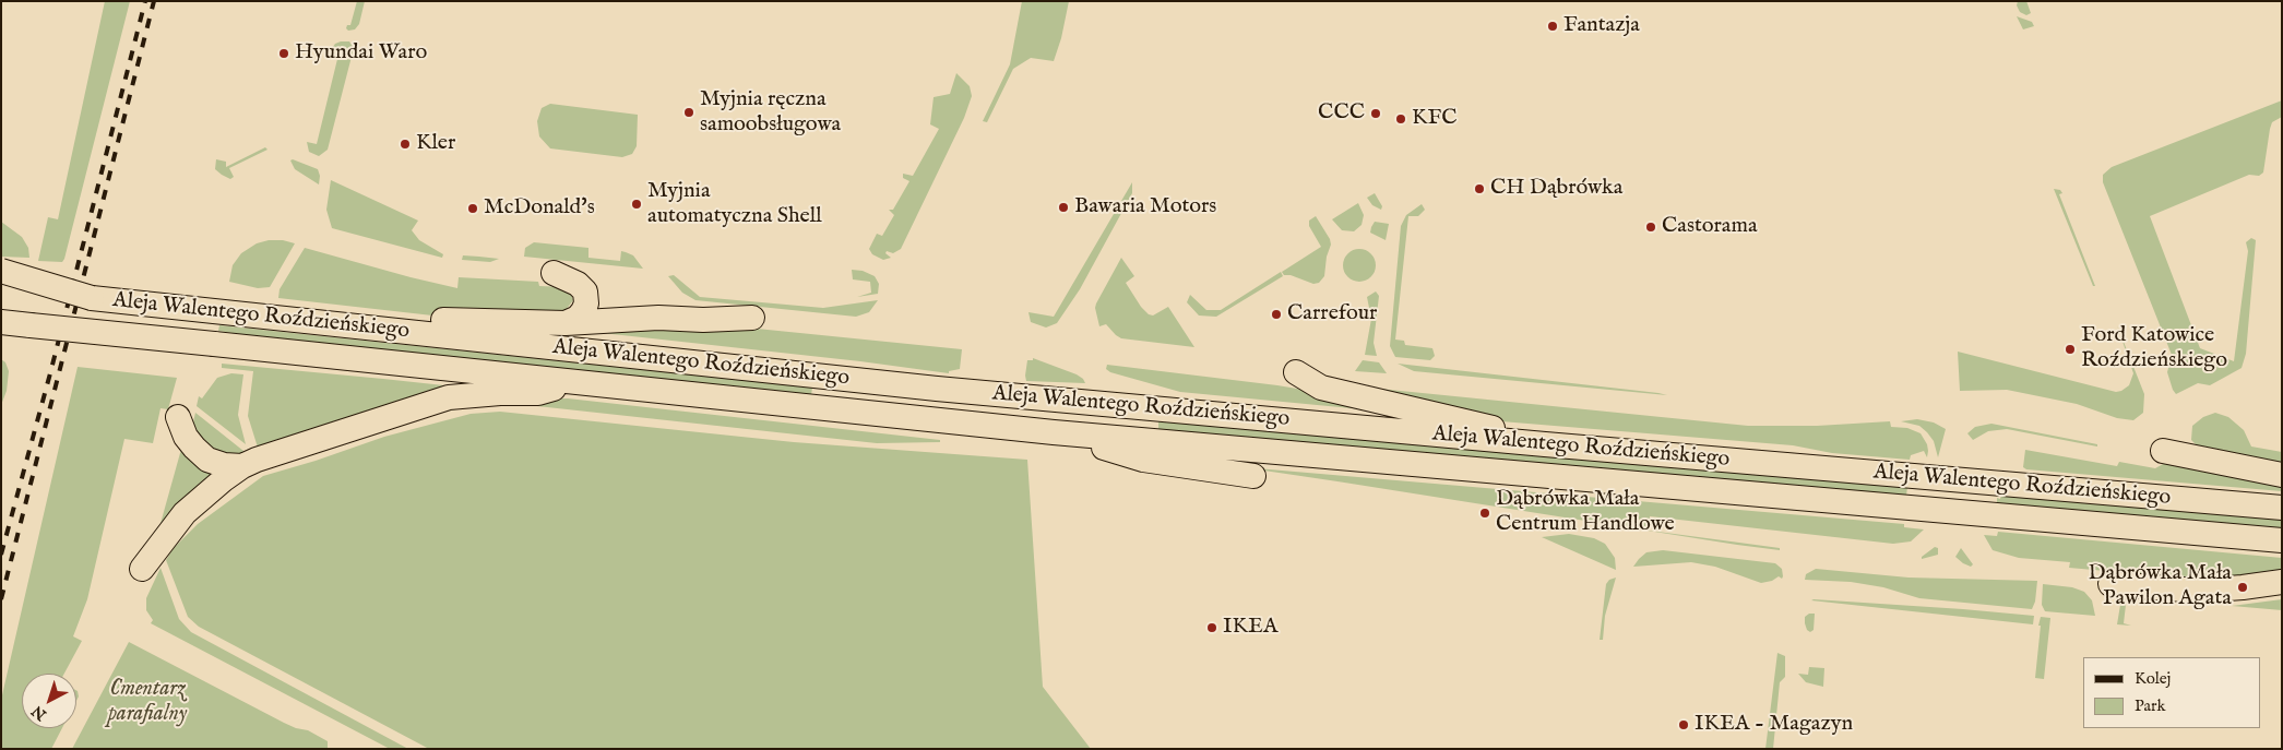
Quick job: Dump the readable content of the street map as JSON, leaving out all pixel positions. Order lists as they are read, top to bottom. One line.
{"streets":{"highway":["Aleja Walentego Roździeńskiego"]},"parks":["Cmentarz parafialny"],"places":["Fantazja","Hyundai Waro","Myjnia ręczna samoobsługowa","CCC","KFC","Kler","CH Dąbrówka","Myjnia automatyczna Shell","Bawaria Motors","McDonald's","Castorama","Carrefour","Ford Katowice Roździeńskiego","Dąbrówka Mała Centrum Handlowe","Dąbrówka Mała Pawilon Agata","IKEA","IKEA - Magazyn"],"legend":["Kolej","Park"],"north":"bottom left"}
